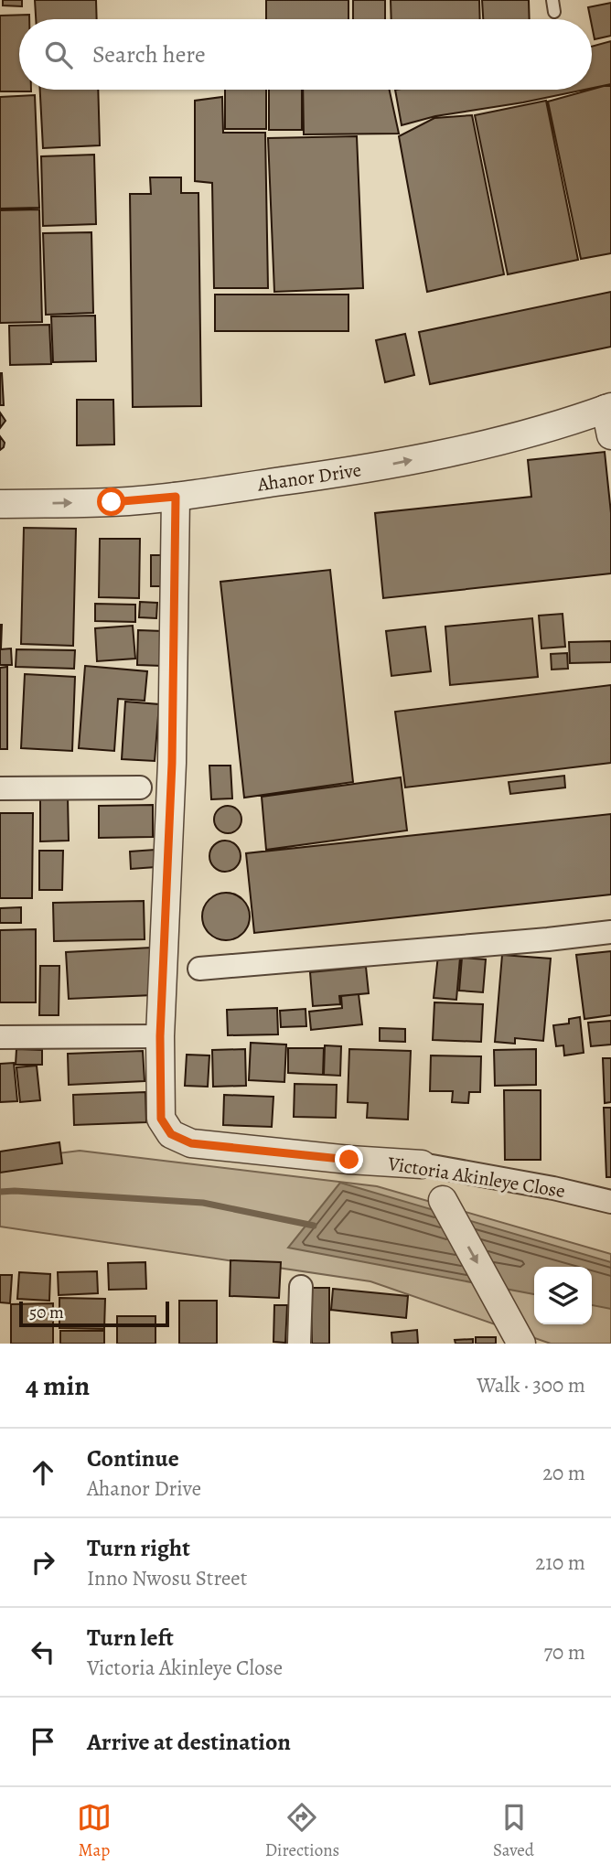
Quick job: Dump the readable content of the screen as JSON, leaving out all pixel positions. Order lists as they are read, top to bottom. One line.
{"streets":{"street":["Ahanor Drive","Victoria Akinleye Close"]},"one_way":["Ahanor Drive"],"scale_bar":"50 m","page":{"search":"Search here","scale":"50 m","heading":["4 min","Walk · 300 m"],"list":[["Continue","Ahanor Drive","20 m"],["Turn right","Inno Nwosu Street","210 m"],["Turn left","Victoria Akinleye Close","70 m"],"Arrive at destination"],"nav":["Map","Directions","Saved"]}}
